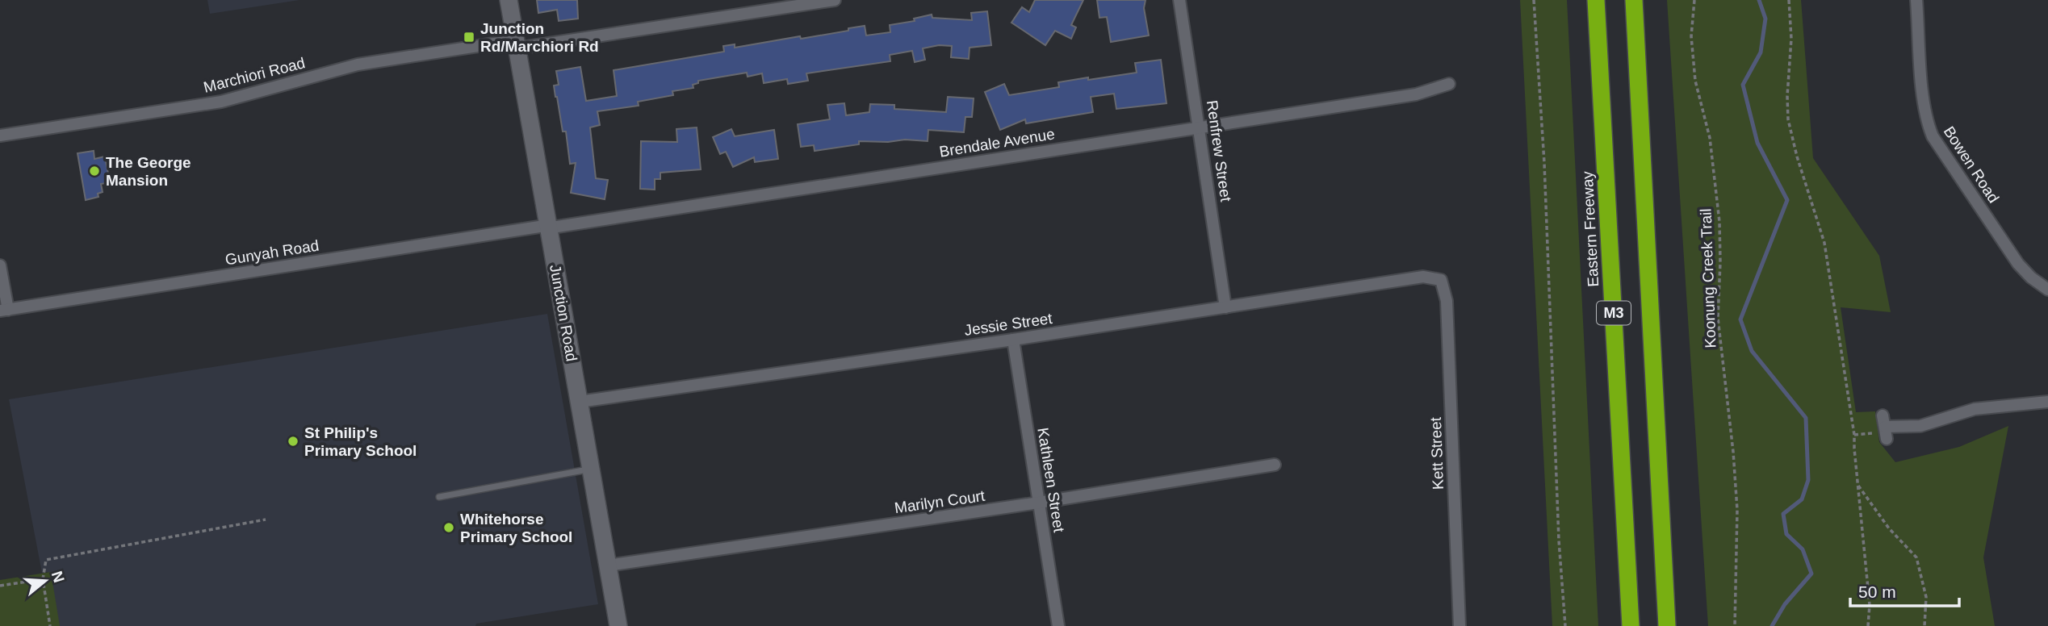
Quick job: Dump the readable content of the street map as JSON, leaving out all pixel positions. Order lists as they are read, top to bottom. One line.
{"streets":{"highway":["Eastern Freeway","M3"],"street":["Marchiori Road","Brendale Avenue","Renfrew Street","Bowen Road","Gunyah Road","Junction Road","Jessie Street","Kett Street","Kathleen Street","Marilyn Court"],"path":["Koonung Creek Trail"]},"crossings":[["Marchiori Road","Junction Road"],["Brendale Avenue","Renfrew Street"],["Brendale Avenue","Gunyah Road"],["Brendale Avenue","Junction Road"],["Renfrew Street","Jessie Street"],["Gunyah Road","Junction Road"],["Junction Road","Jessie Street"],["Junction Road","Marilyn Court"],["Jessie Street","Kett Street"],["Jessie Street","Kathleen Street"],["Kathleen Street","Marilyn Court"]],"places":{"transit":["Junction Rd/Marchiori Rd"],"other":["The George Mansion","St Philip's Primary School","Whitehorse Primary School"]},"scale_bar":"50 m","north":"right"}
